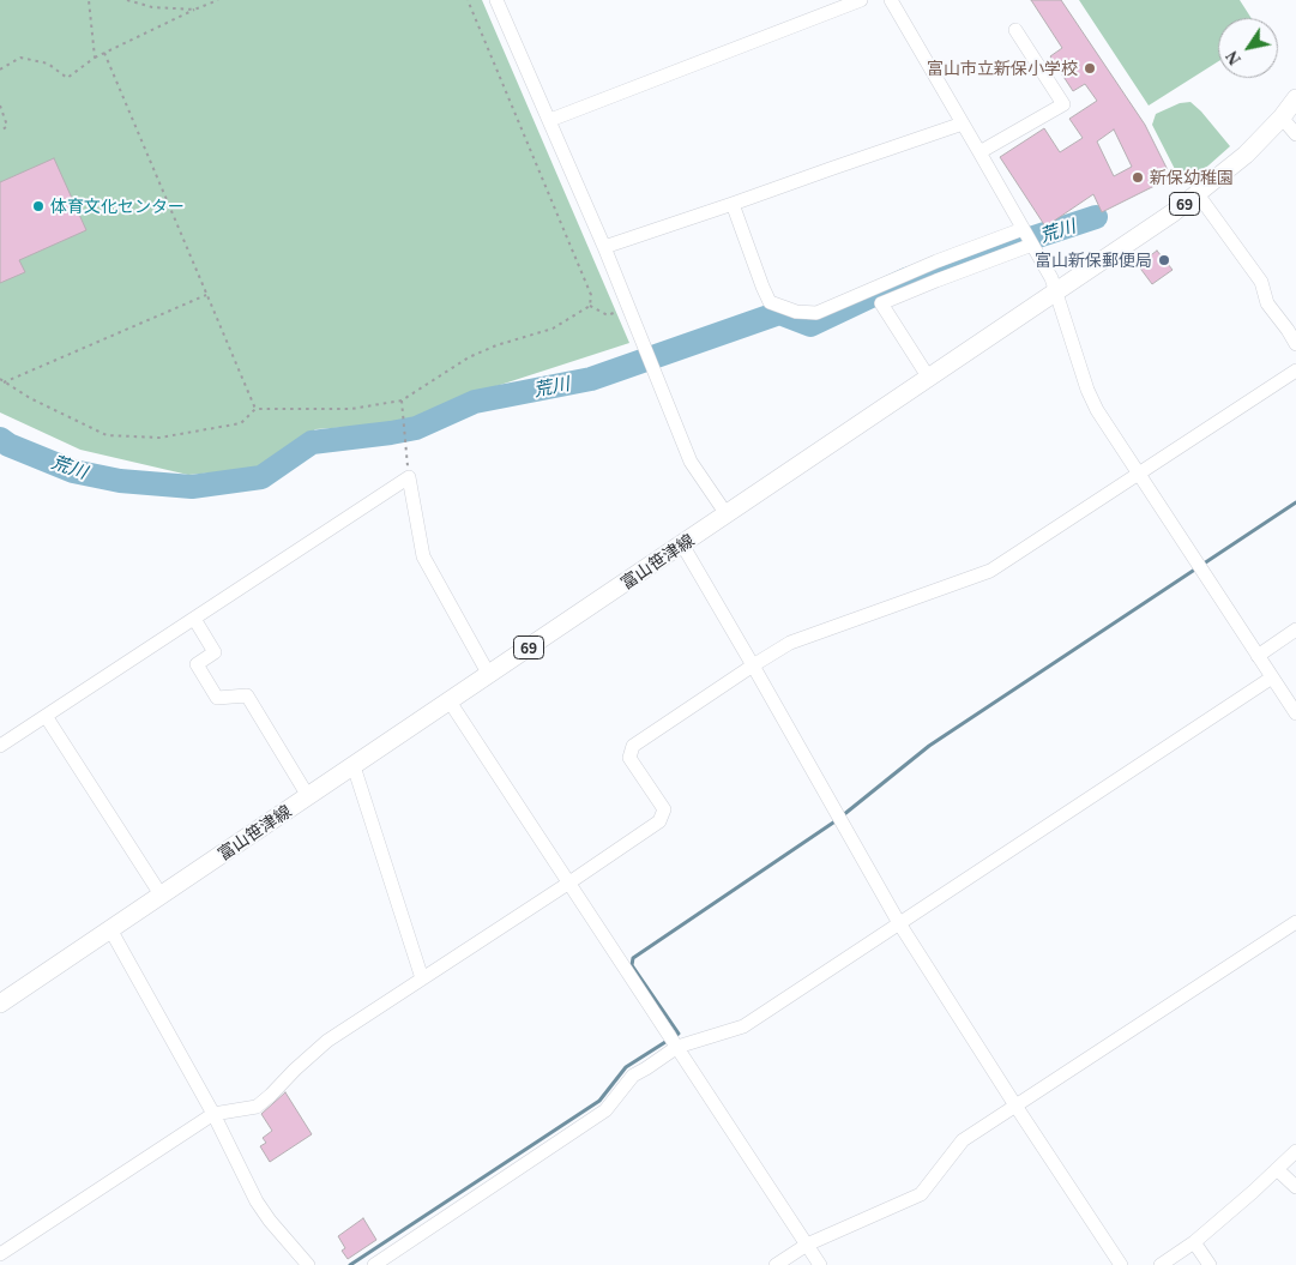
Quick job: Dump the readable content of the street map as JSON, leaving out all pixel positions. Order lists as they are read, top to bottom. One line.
{"streets":{"main road":["69","富山笹津線"]},"water":["荒川"],"places":["富山市立新保小学校","新保幼稚園","体育文化センター","富山新保郵便局"],"north":"bottom left"}
